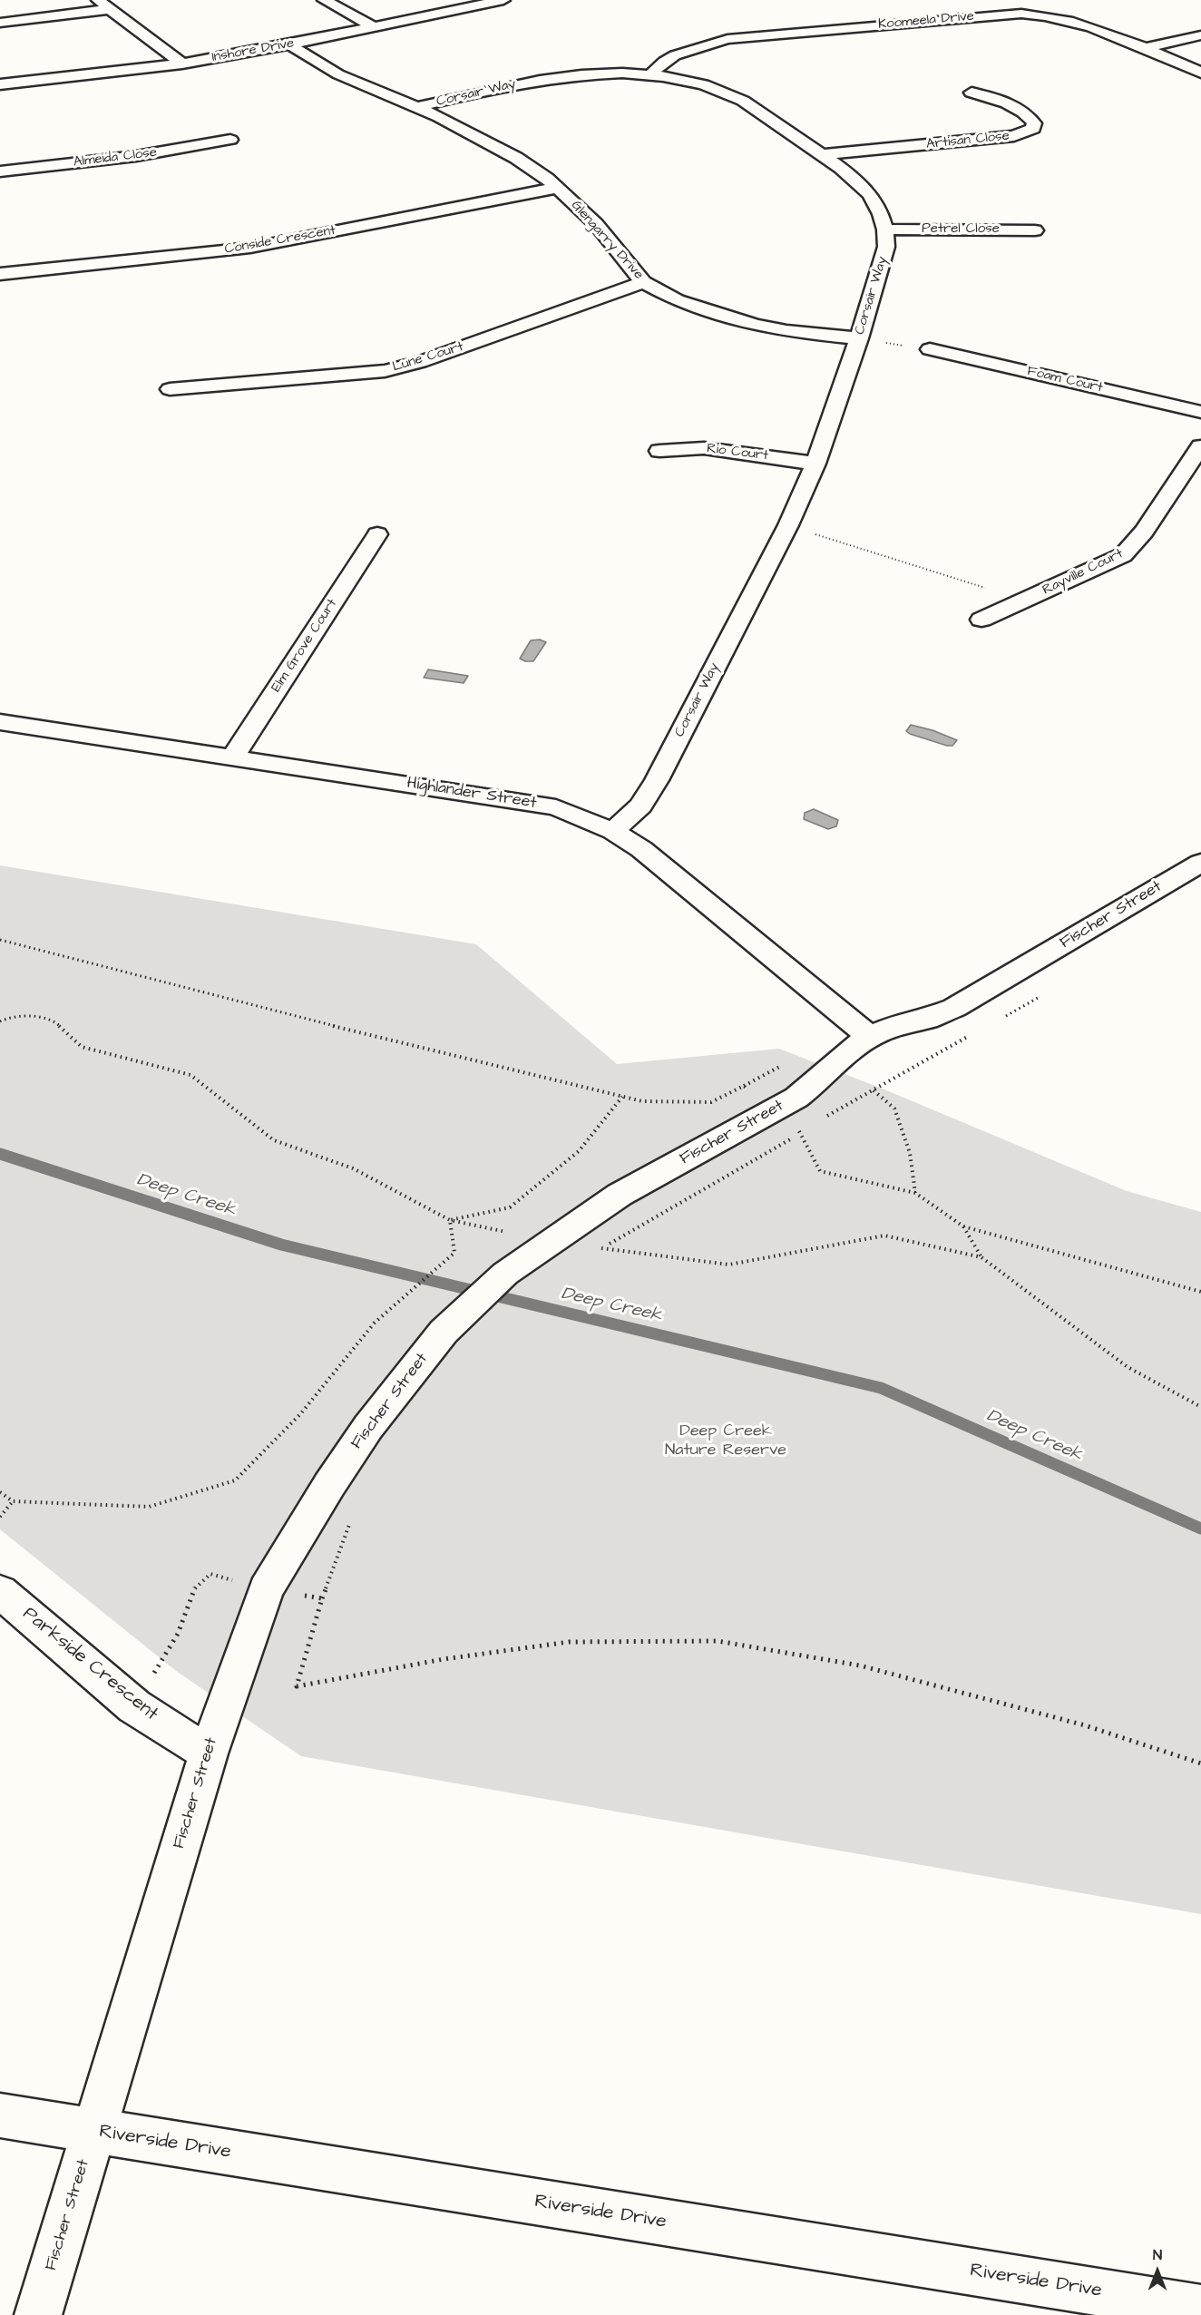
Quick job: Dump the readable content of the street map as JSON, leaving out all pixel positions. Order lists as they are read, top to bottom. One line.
{"streets":{"street":["Koomeela Drive","Inshore Drive","Corsair Way","Artisan Close","Almeida Close","Petrel Close","Conside Crescent","Glengarry Drive","Lune Court","Foam Court","Rio Court","Rayville Court","Elm Grove Court","Highlander Street","Fischer Street","Parkside Crescent","Riverside Drive"]},"crossings":[["Koomeela Drive","Corsair Way"],["Inshore Drive","Glengarry Drive"],["Corsair Way","Artisan Close"],["Corsair Way","Petrel Close"],["Corsair Way","Glengarry Drive"],["Corsair Way","Rio Court"],["Corsair Way","Highlander Street"],["Conside Crescent","Glengarry Drive"],["Glengarry Drive","Lune Court"],["Elm Grove Court","Highlander Street"],["Highlander Street","Fischer Street"],["Fischer Street","Parkside Crescent"],["Fischer Street","Riverside Drive"]],"water":["Deep Creek"],"parks":["Deep Creek Nature Reserve"],"north":"top"}
